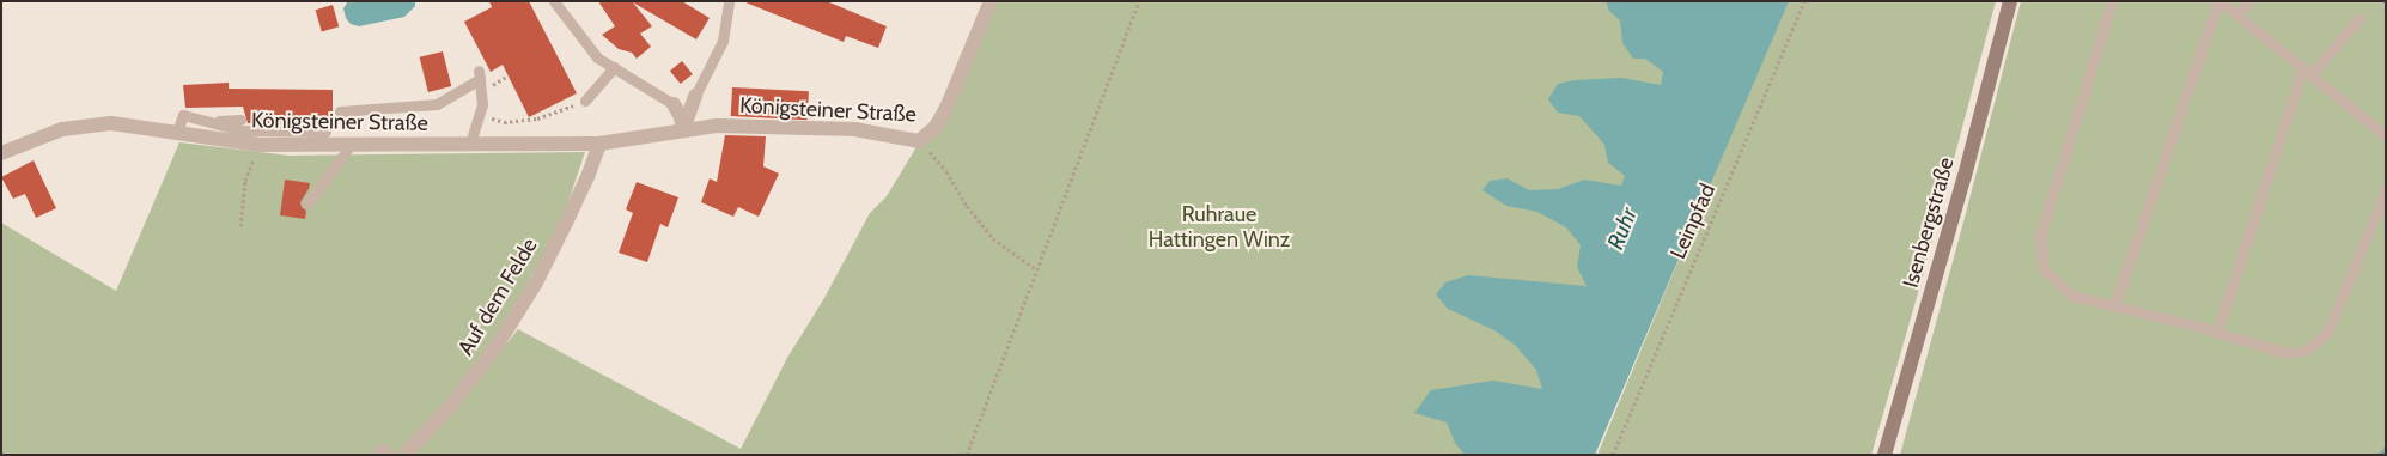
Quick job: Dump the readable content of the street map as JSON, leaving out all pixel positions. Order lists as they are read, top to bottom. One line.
{"streets":{"main road":["Isenbergstraße"],"street":["Königsteiner Straße","Auf dem Felde"],"path":["Leinpfad"]},"crossings":[["Königsteiner Straße","Auf dem Felde"]],"water":["Ruhr"],"parks":["Ruhraue Hattingen Winz"]}
